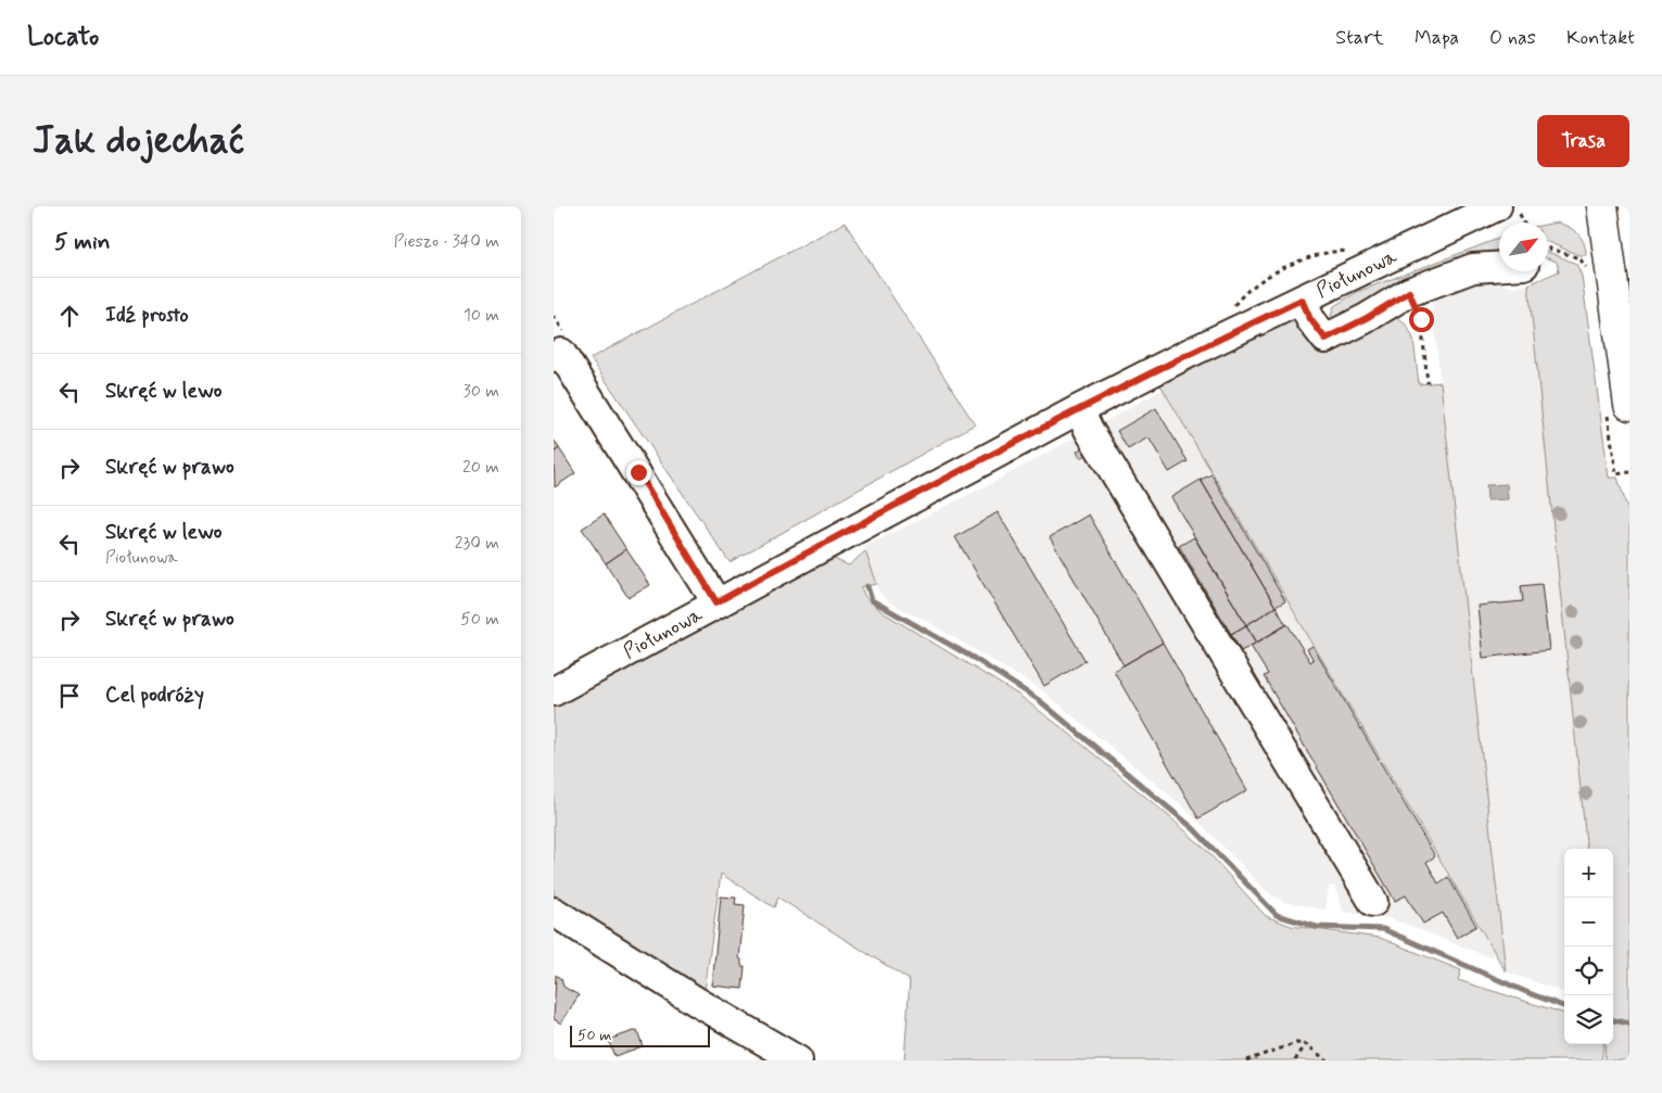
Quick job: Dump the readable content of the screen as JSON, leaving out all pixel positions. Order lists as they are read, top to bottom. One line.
{"streets":{"street":["Piołunowa"]},"scale_bar":"50 m","north":"top right","page":{"header":"Locato","nav":["Start","Mapa","O nas","Kontakt"],"buttons":"Trasa","title":"Jak dojechać","heading":["5 min","Pieszo · 340 m"],"list":[["Idź prosto","10 m"],["Skręć w lewo","30 m"],["Skręć w prawo","20 m"],["Skręć w lewo","Piołunowa","230 m"],["Skręć w prawo","50 m"],"Cel podróży"],"map_buttons":["+","−"],"scale":"50 m"}}
